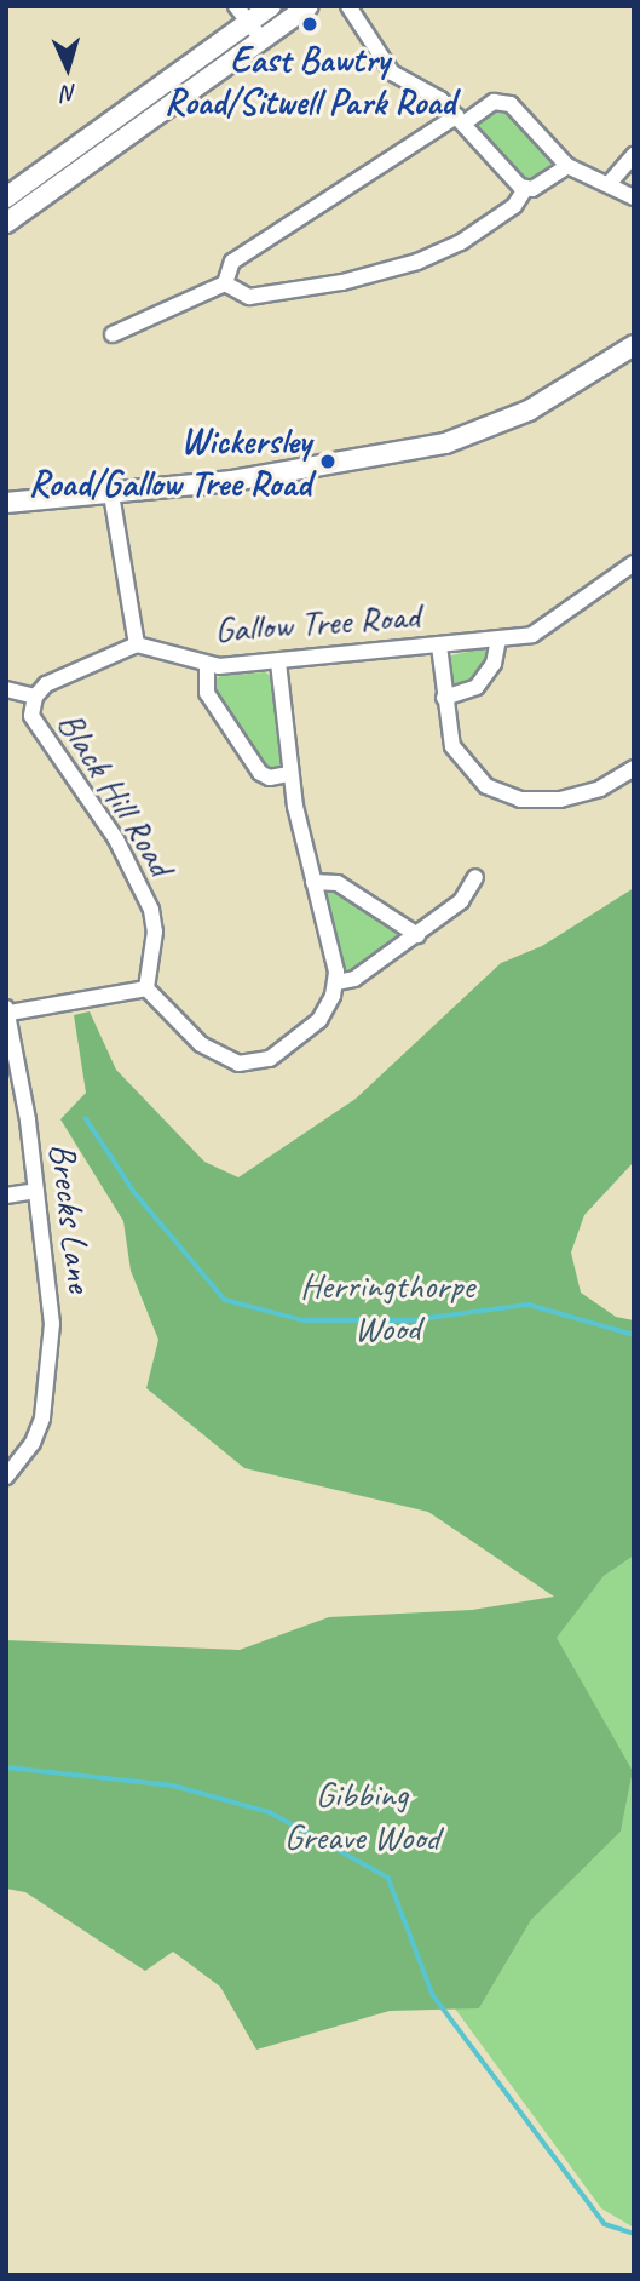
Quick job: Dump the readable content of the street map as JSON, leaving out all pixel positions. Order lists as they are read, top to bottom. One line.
{"streets":{"street":["Gallow Tree Road","Black Hill Road","Brecks Lane"]},"crossings":[["Gallow Tree Road","Black Hill Road"]],"parks":["Herringthorpe Wood","Gibbing Greave Wood"],"places":["East Bawtry Road/Sitwell Park Road","Wickersley Road/Gallow Tree Road"],"north":"bottom"}
